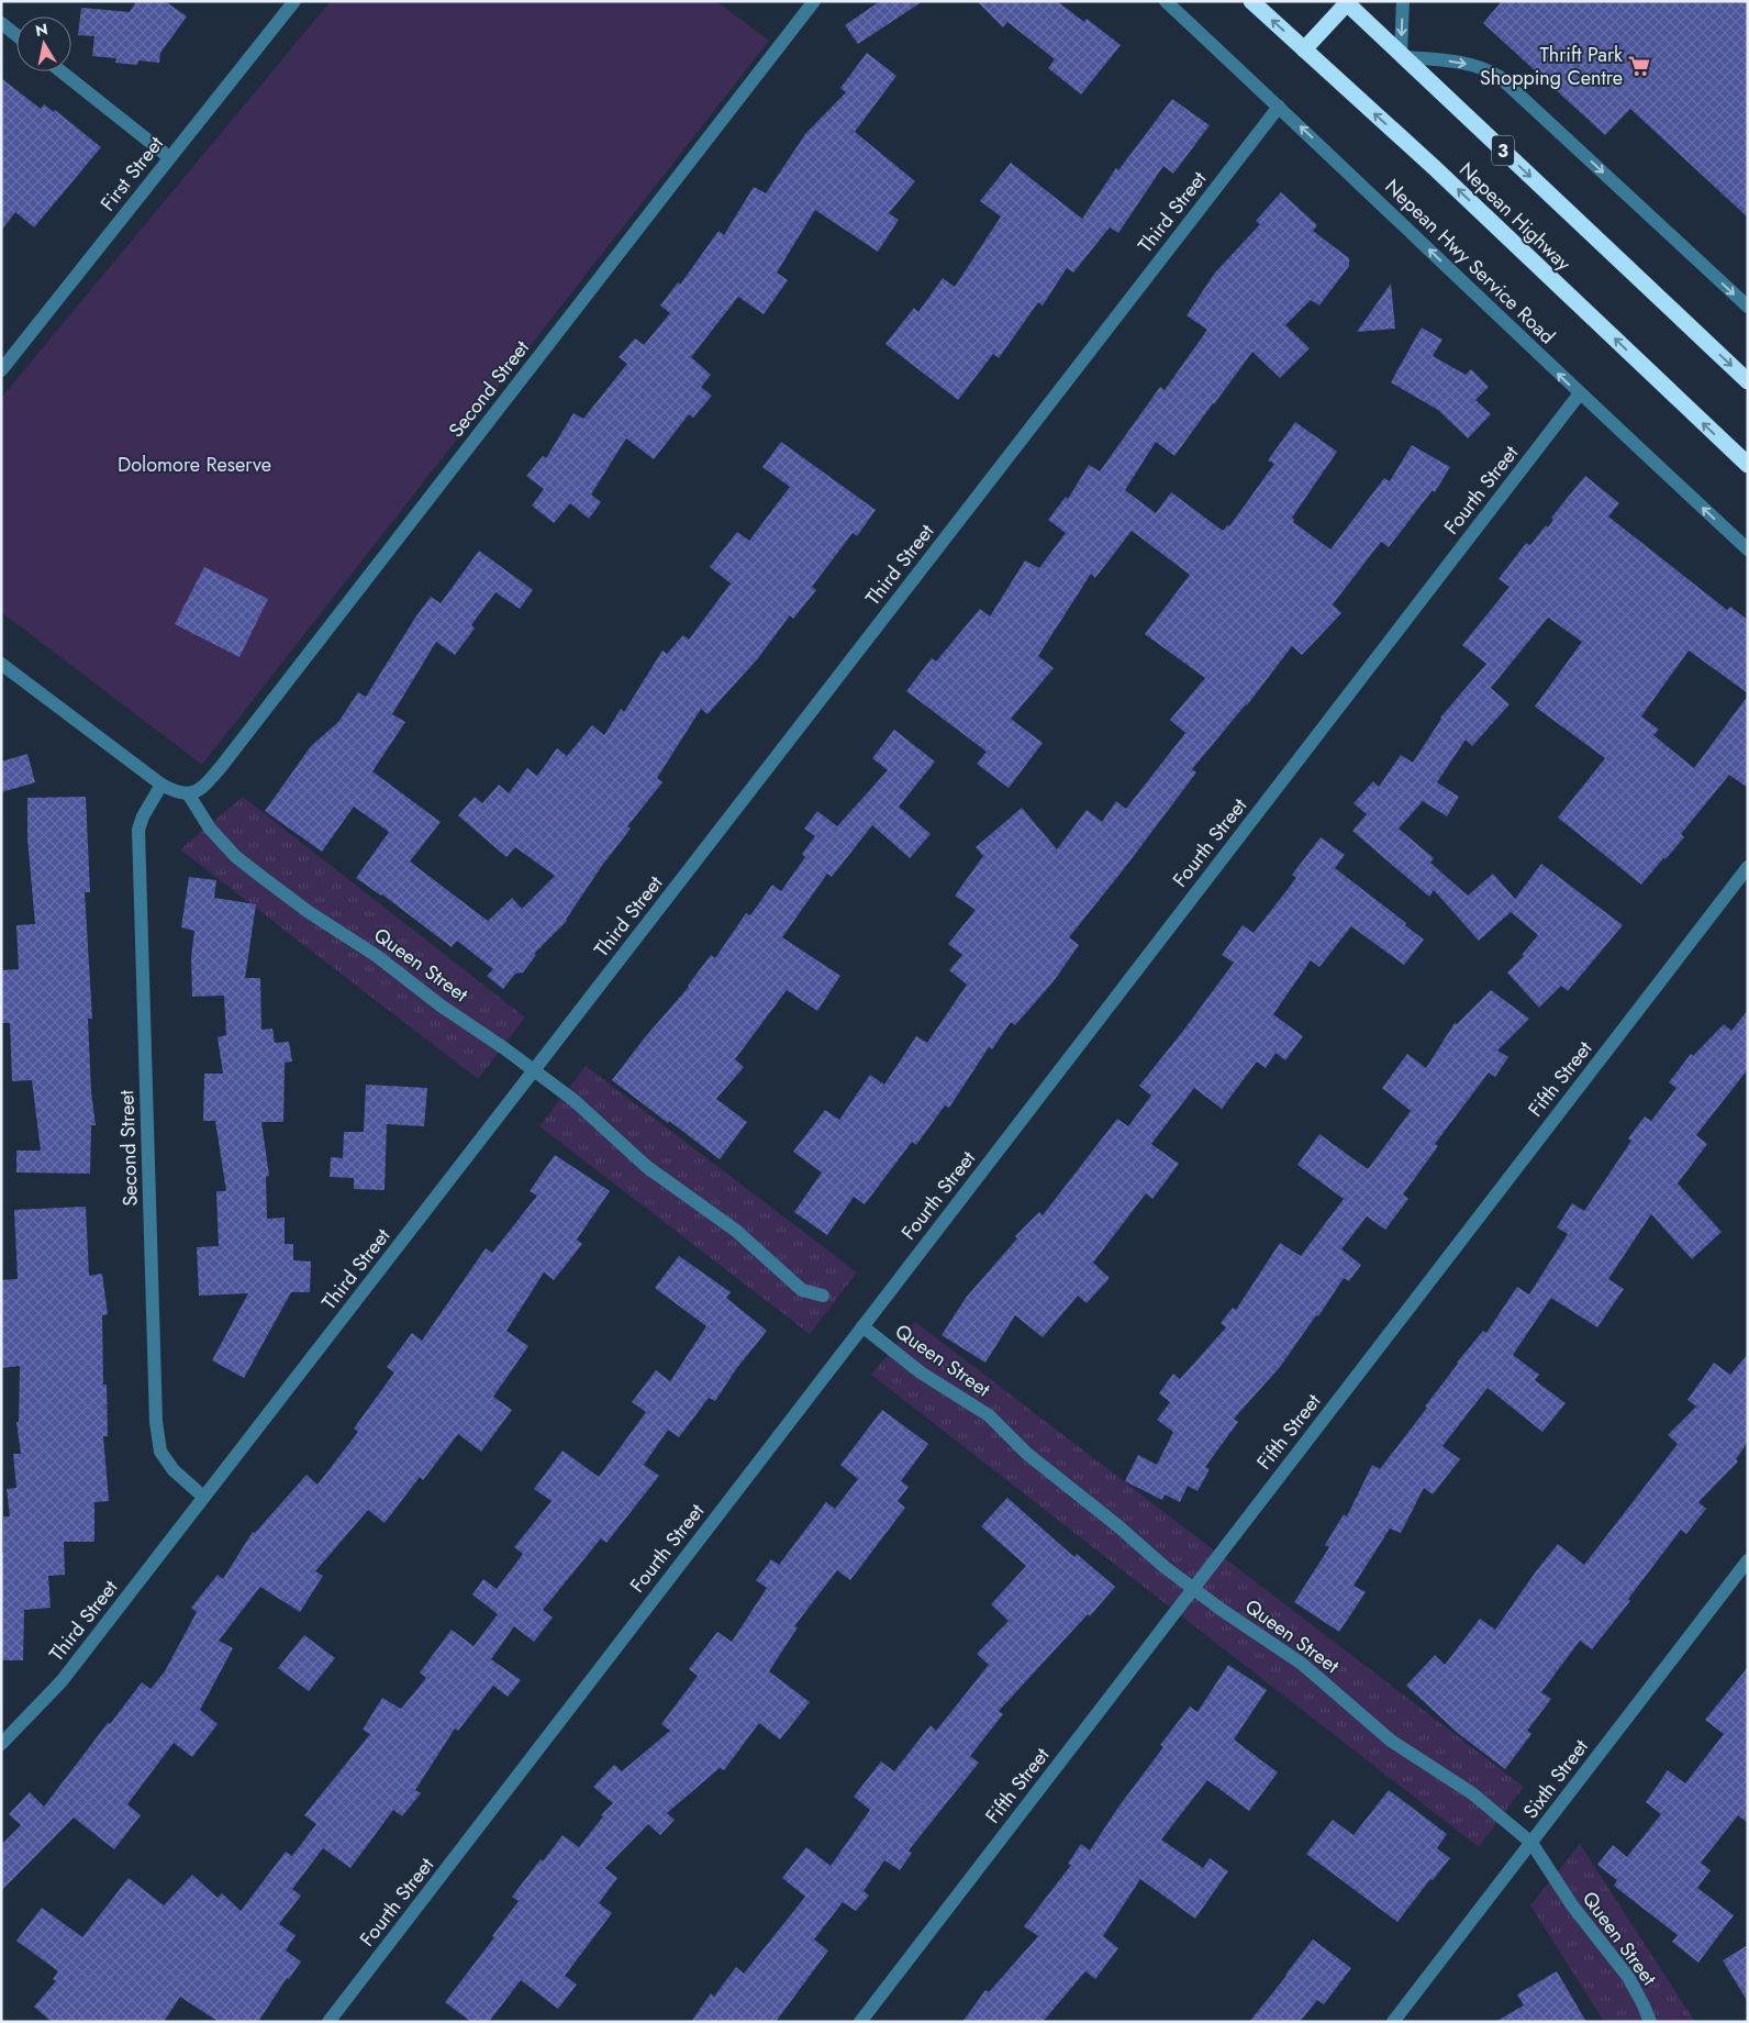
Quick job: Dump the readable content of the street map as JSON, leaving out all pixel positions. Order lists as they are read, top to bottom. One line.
{"streets":{"highway":["3","Nepean Highway"],"street":["First Street","Third Street","Nepean Hwy Service Road","Second Street","Fourth Street","Queen Street","Fifth Street","Sixth Street"]},"crossings":[["Third Street","Nepean Hwy Service Road"],["Third Street","Second Street"],["Third Street","Queen Street"],["Nepean Hwy Service Road","Fourth Street"],["Second Street","Queen Street"],["Fourth Street","Queen Street"],["Queen Street","Fifth Street"],["Queen Street","Sixth Street"]],"one_way":["Nepean Hwy Service Road"],"parks":["Dolomore Reserve"],"places":{"supermarket":["Thrift Park Shopping Centre"]},"north":"top"}
